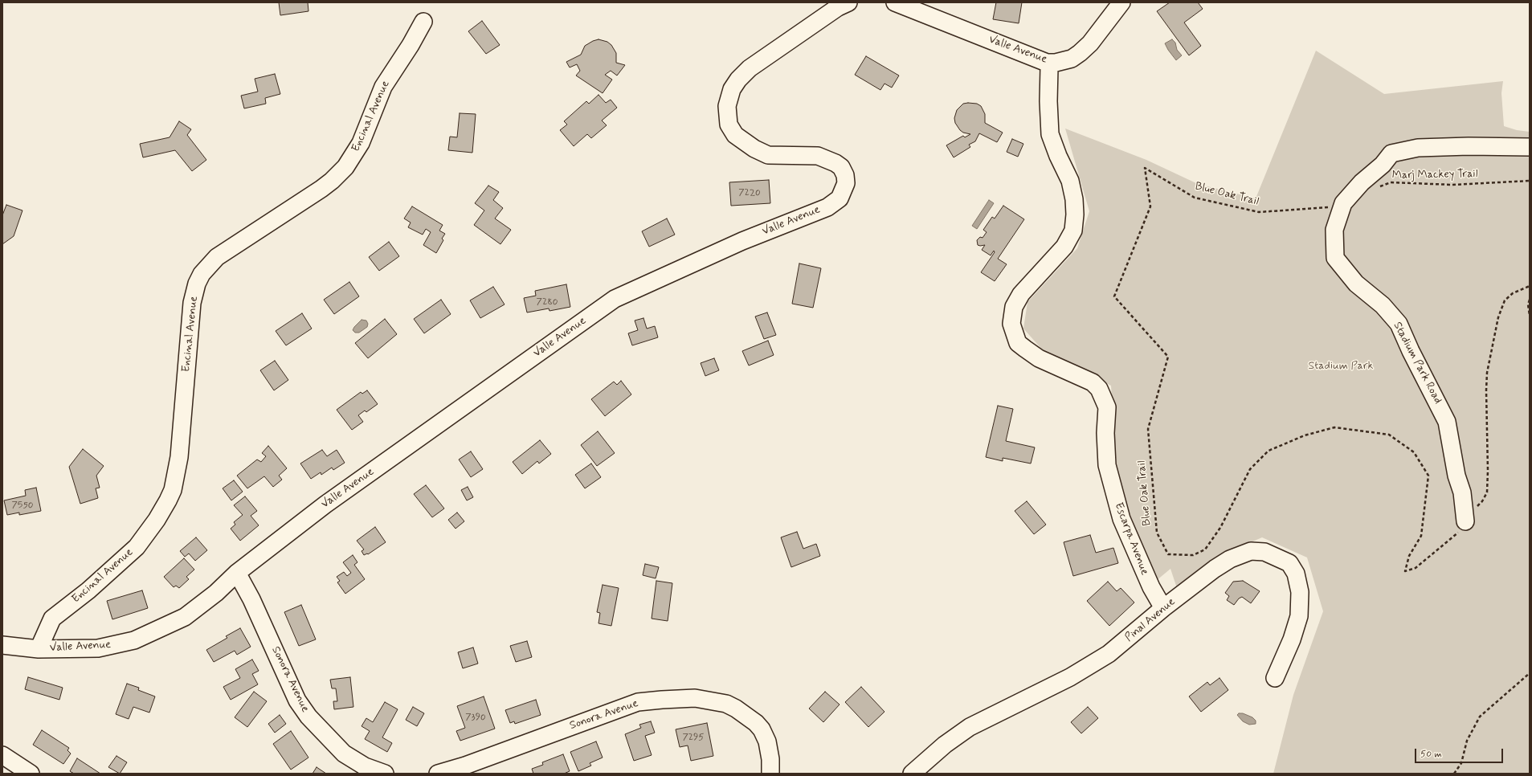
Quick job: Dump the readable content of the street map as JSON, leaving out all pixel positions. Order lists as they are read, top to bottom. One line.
{"streets":{"street":["Valle Avenue","Encinal Avenue","Stadium Park Road","Escarpa Avenue","Pinal Avenue","Sonora Avenue"],"path":["Marj Mackey Trail","Blue Oak Trail"]},"crossings":[["Valle Avenue","Encinal Avenue"],["Valle Avenue","Escarpa Avenue"],["Valle Avenue","Sonora Avenue"],["Blue Oak Trail","Stadium Park Road"],["Escarpa Avenue","Pinal Avenue"]],"parks":["Stadium Park"],"house_numbers":["7220","7280","7550","7390","7295"],"scale_bar":"50 m"}
